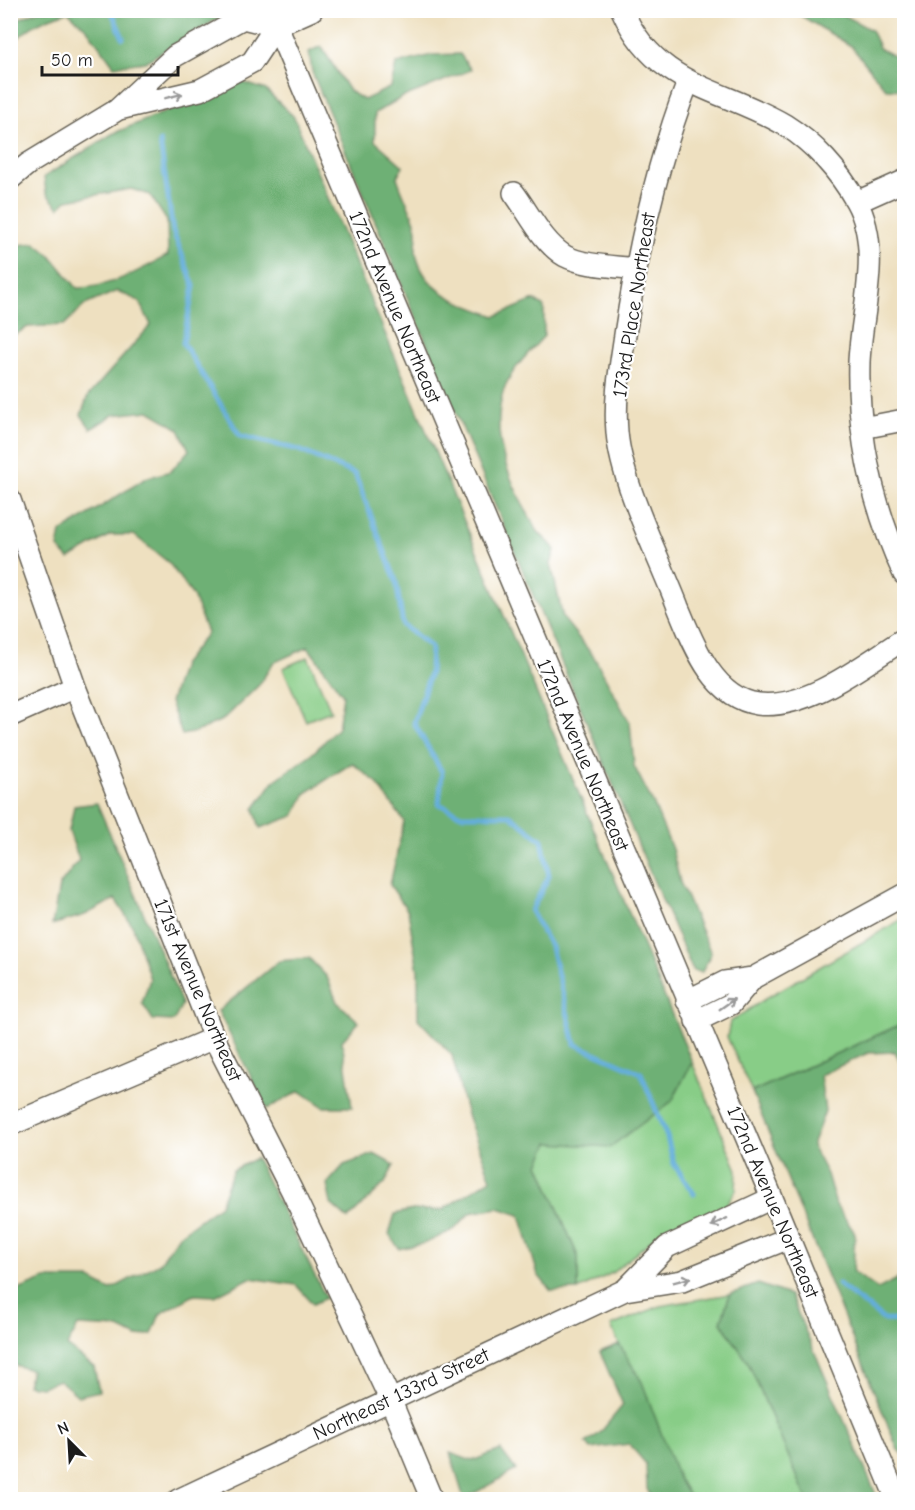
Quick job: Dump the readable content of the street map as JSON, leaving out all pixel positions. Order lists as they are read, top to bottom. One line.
{"streets":{"street":["173rd Place Northeast","172nd Avenue Northeast","171st Avenue Northeast","Northeast 133rd Street"]},"crossings":[["171st Avenue Northeast","Northeast 133rd Street"]],"scale_bar":"50 m","north":"top left"}
